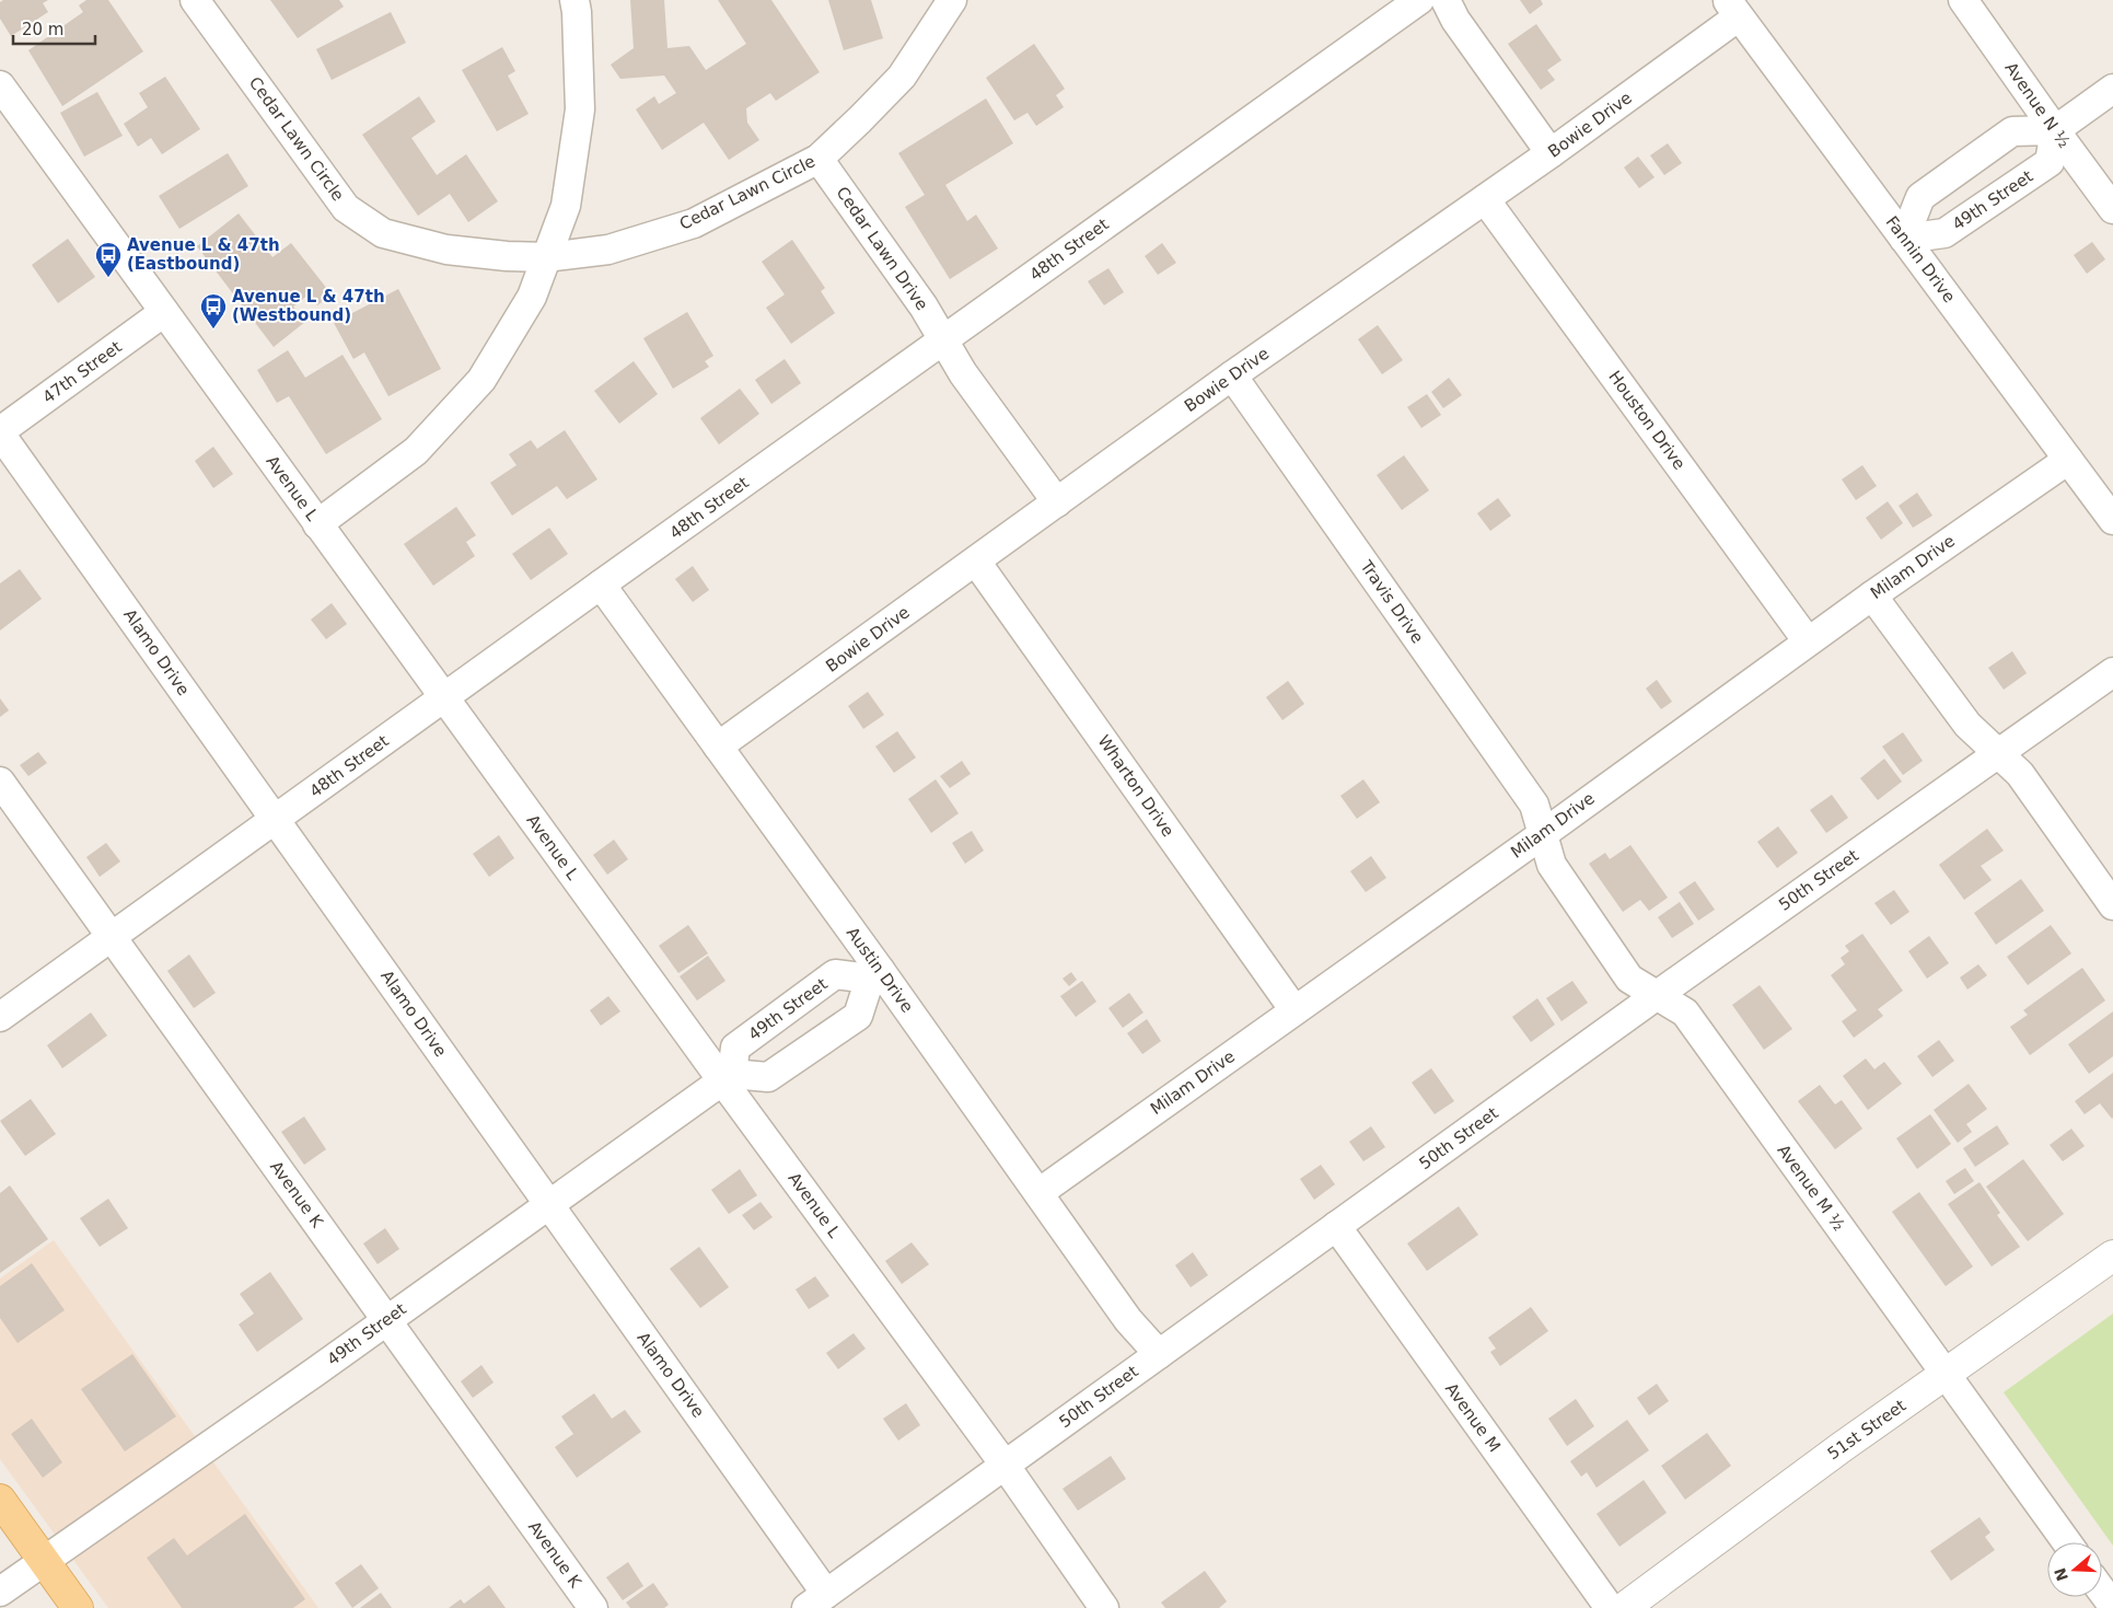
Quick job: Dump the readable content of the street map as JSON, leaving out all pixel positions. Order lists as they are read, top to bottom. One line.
{"streets":{"street":["Avenue N ½","Bowie Drive","Cedar Lawn Circle","49th Street","Cedar Lawn Drive","48th Street","Fannin Drive","47th Street","Houston Drive","Avenue L","Milam Drive","Travis Drive","Alamo Drive","Wharton Drive","50th Street","Austin Drive","Avenue M ½","Avenue K","Avenue M","51st Street"]},"crossings":[["Avenue N ½","49th Street"],["Bowie Drive","Fannin Drive"],["Bowie Drive","Houston Drive"],["Bowie Drive","Travis Drive"],["Bowie Drive","Wharton Drive"],["Bowie Drive","Austin Drive"],["Cedar Lawn Circle","Cedar Lawn Drive"],["49th Street","Fannin Drive"],["49th Street","Avenue L"],["49th Street","Alamo Drive"],["49th Street","Austin Drive"],["49th Street","Avenue K"],["Cedar Lawn Drive","48th Street"],["48th Street","Avenue L"],["48th Street","Alamo Drive"],["48th Street","Austin Drive"],["48th Street","Avenue K"],["Fannin Drive","Milam Drive"],["47th Street","Avenue L"],["47th Street","Alamo Drive"],["Houston Drive","Milam Drive"],["Avenue L","50th Street"],["Milam Drive","Travis Drive"],["Milam Drive","Wharton Drive"],["Milam Drive","Austin Drive"],["Milam Drive","Avenue M ½"],["Travis Drive","Avenue M ½"],["Alamo Drive","50th Street"],["50th Street","Austin Drive"],["50th Street","Avenue M ½"],["50th Street","Avenue M"],["Avenue M ½","51st Street"]],"places":{"bus stop":["Avenue L & 47th (Eastbound)","Avenue L & 47th (Westbound)"]},"scale_bar":"20 m","north":"left"}
